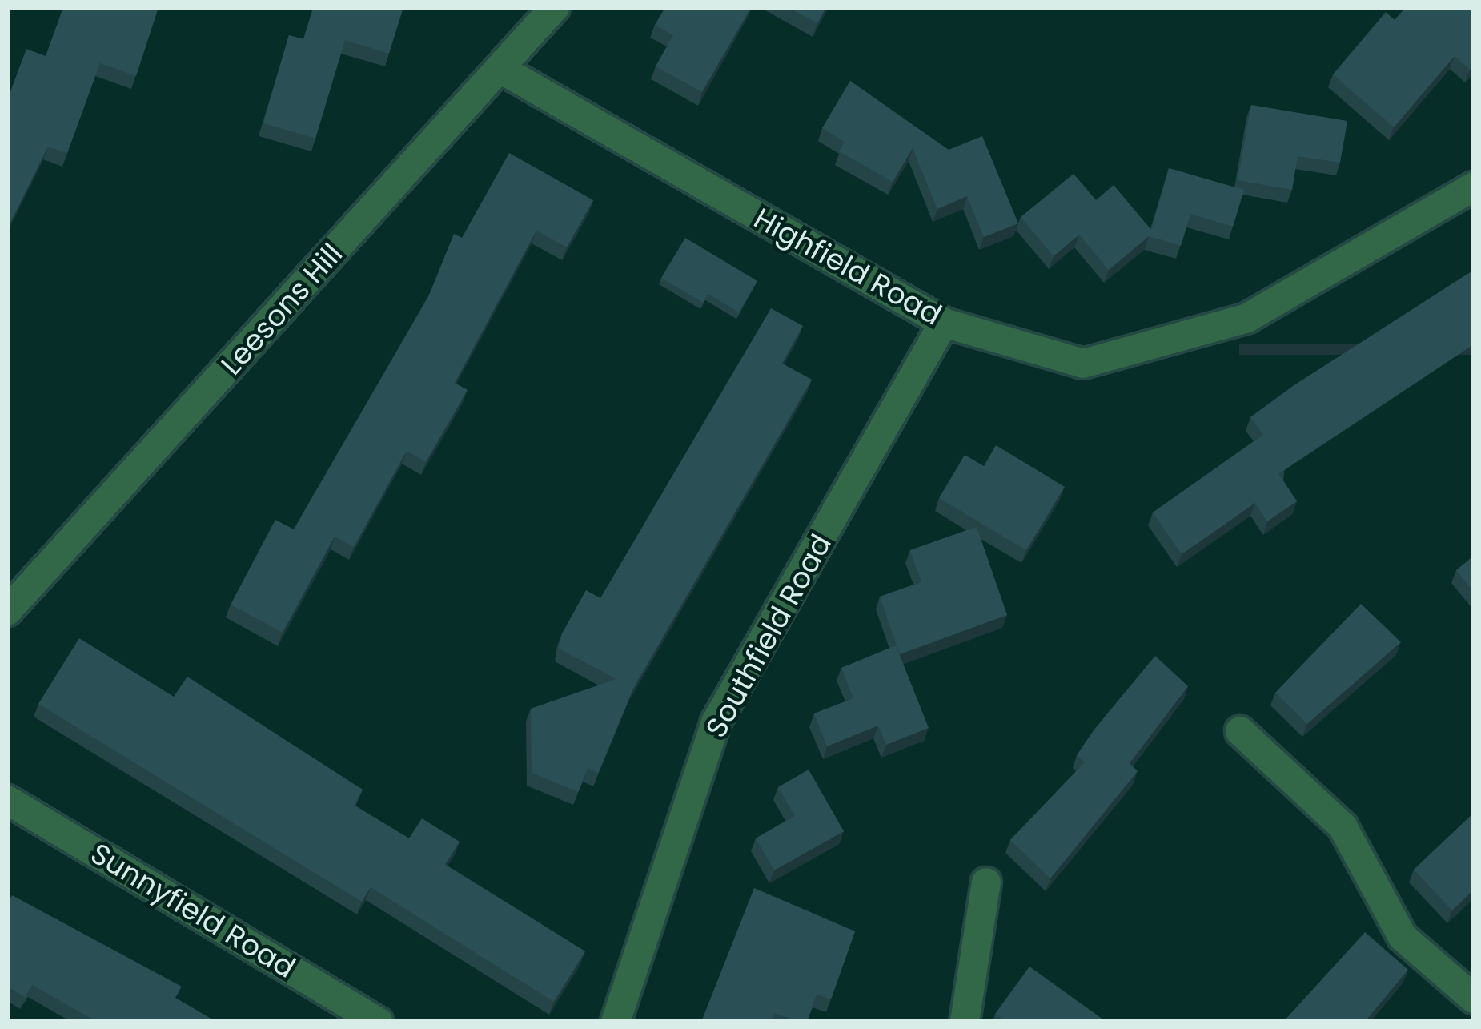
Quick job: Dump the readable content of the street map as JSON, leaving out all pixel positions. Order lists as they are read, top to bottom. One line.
{"streets":{"street":["Highfield Road","Leesons Hill","Southfield Road","Sunnyfield Road"]},"crossings":[["Highfield Road","Leesons Hill"],["Highfield Road","Southfield Road"]]}
